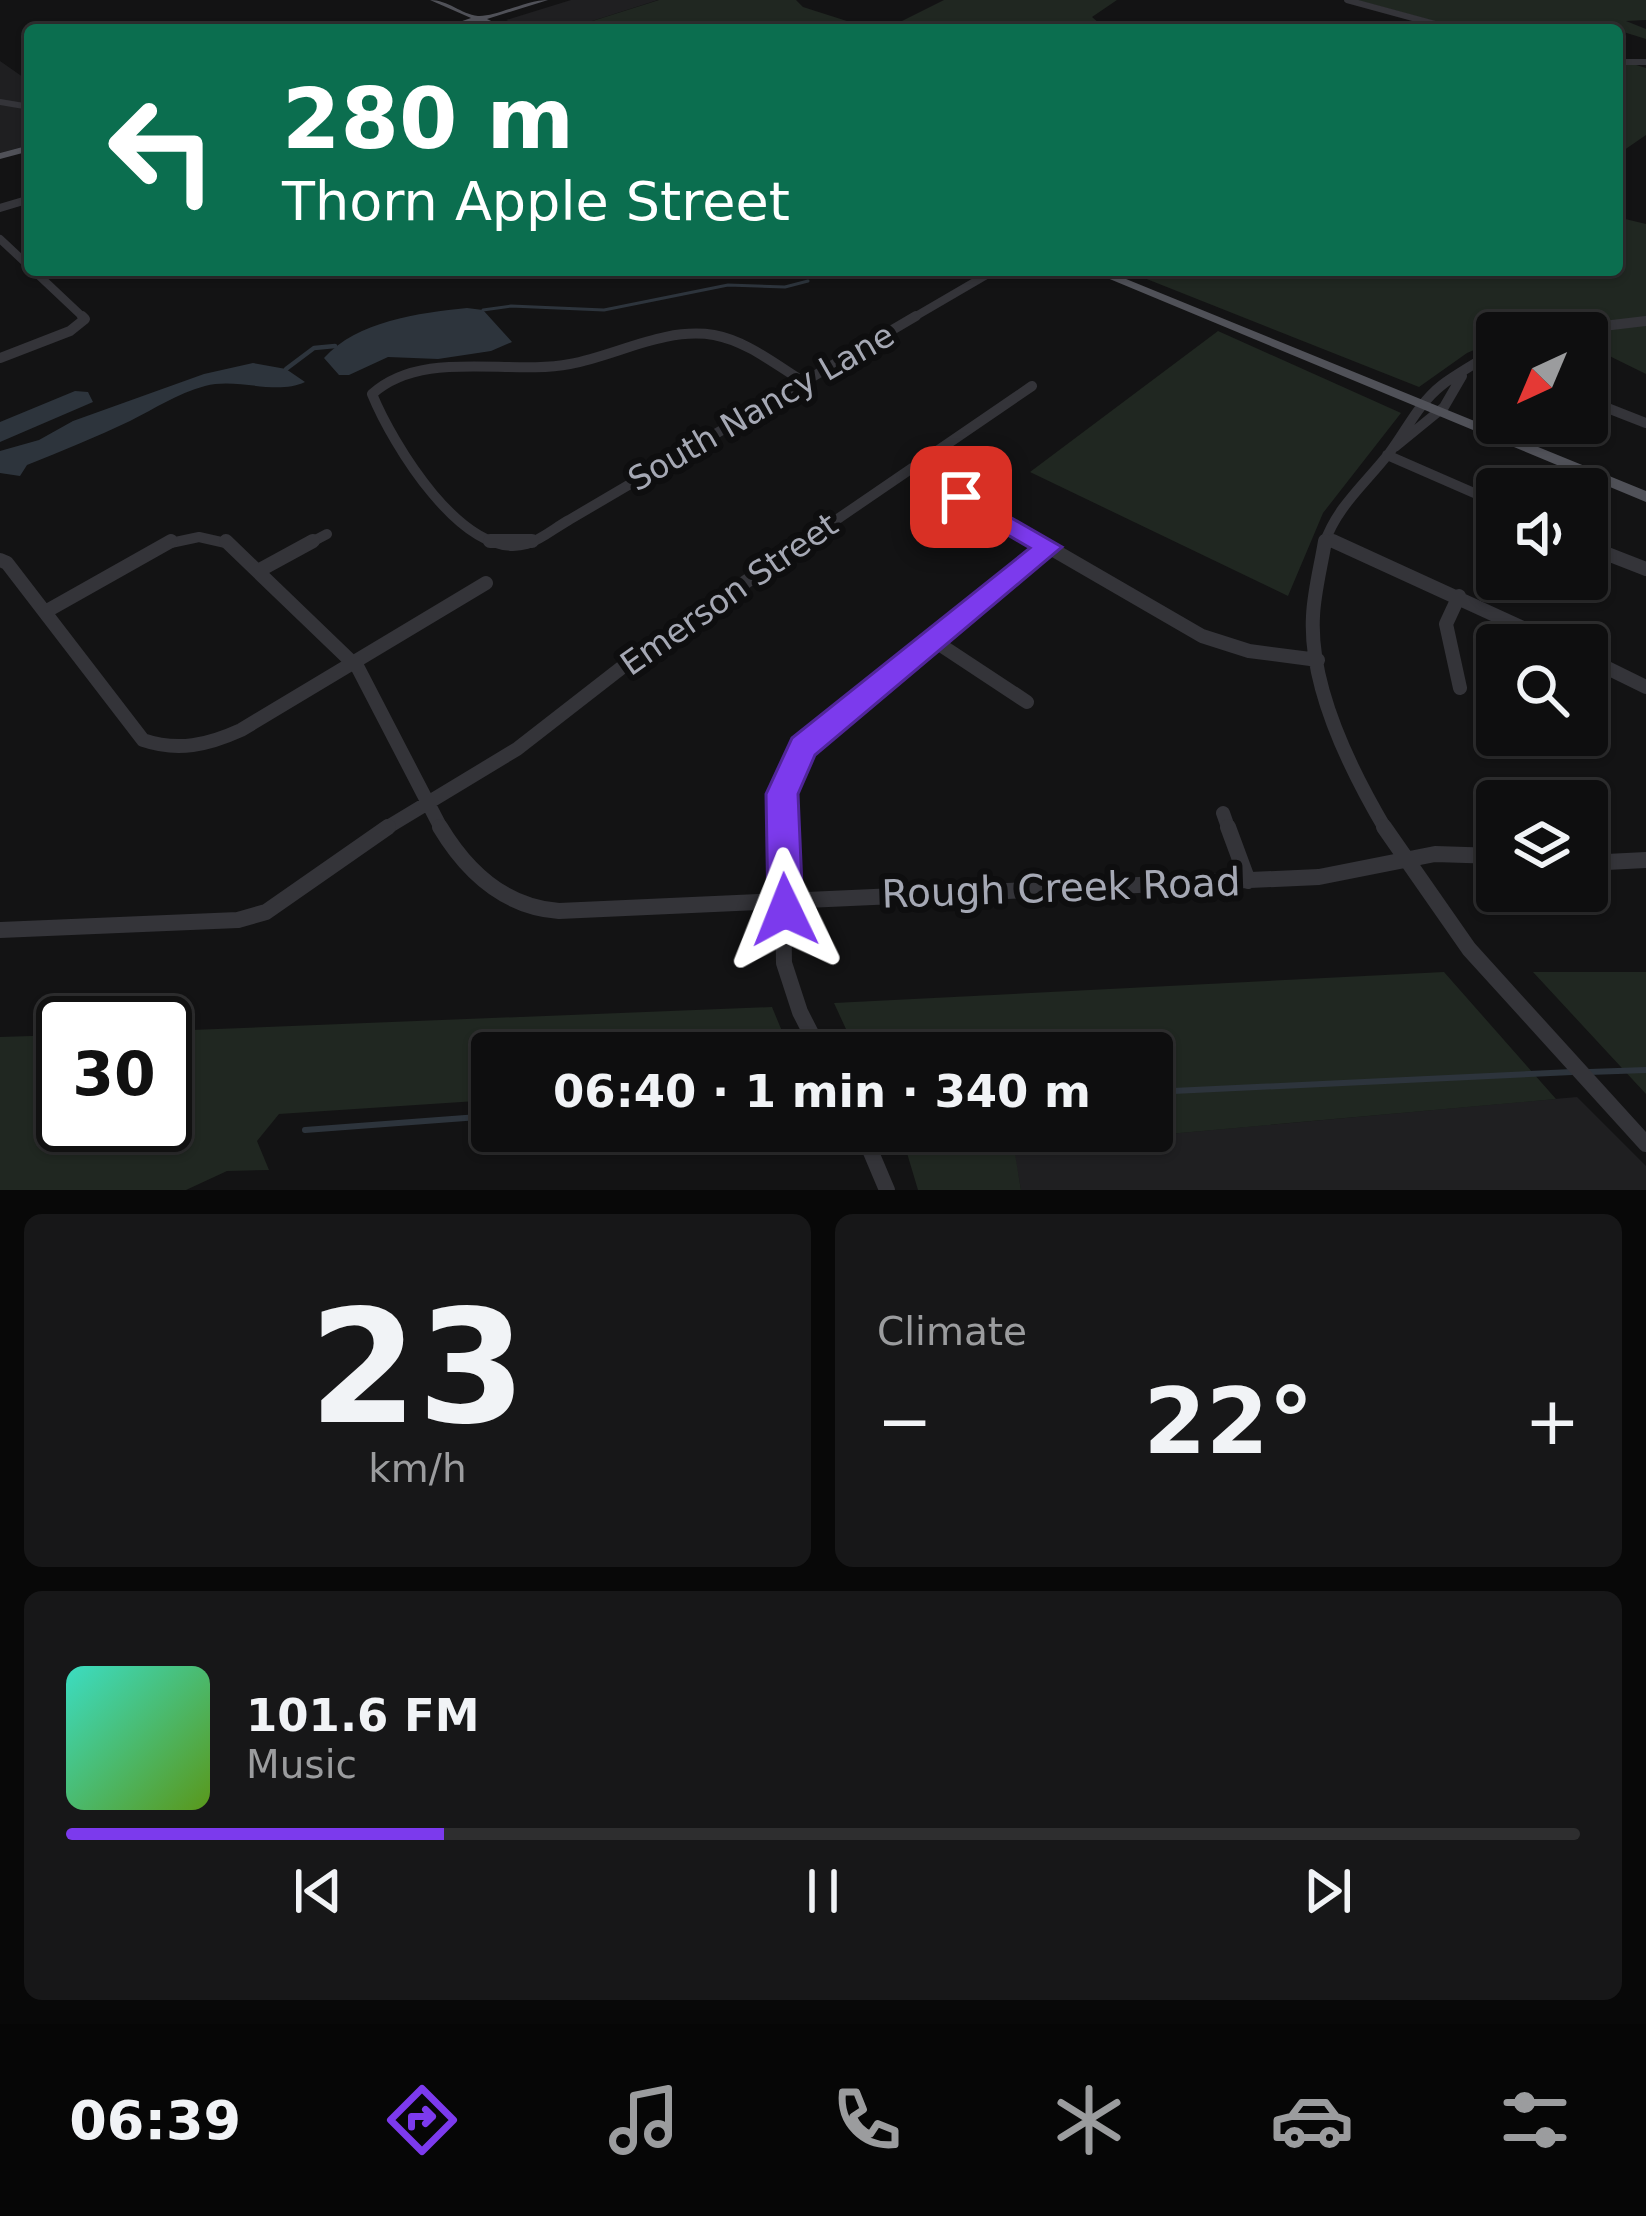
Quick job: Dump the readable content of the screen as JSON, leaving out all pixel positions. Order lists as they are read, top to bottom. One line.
{"streets":{"street":["South Nancy Lane","Emerson Street","Rough Creek Road"]},"crossings":[["Emerson Street","Rough Creek Road"]],"north":"bottom left","page":{"turn":["280 m","Thorn Apple Street"],"limit":"30","trip":"06:40 · 1 min · 340 m","tile":[["23","km/h"],"Climate"],"heat":["−","22°","+"],"song":["101.6 FM","Music"],"tabs":"06:39"}}
